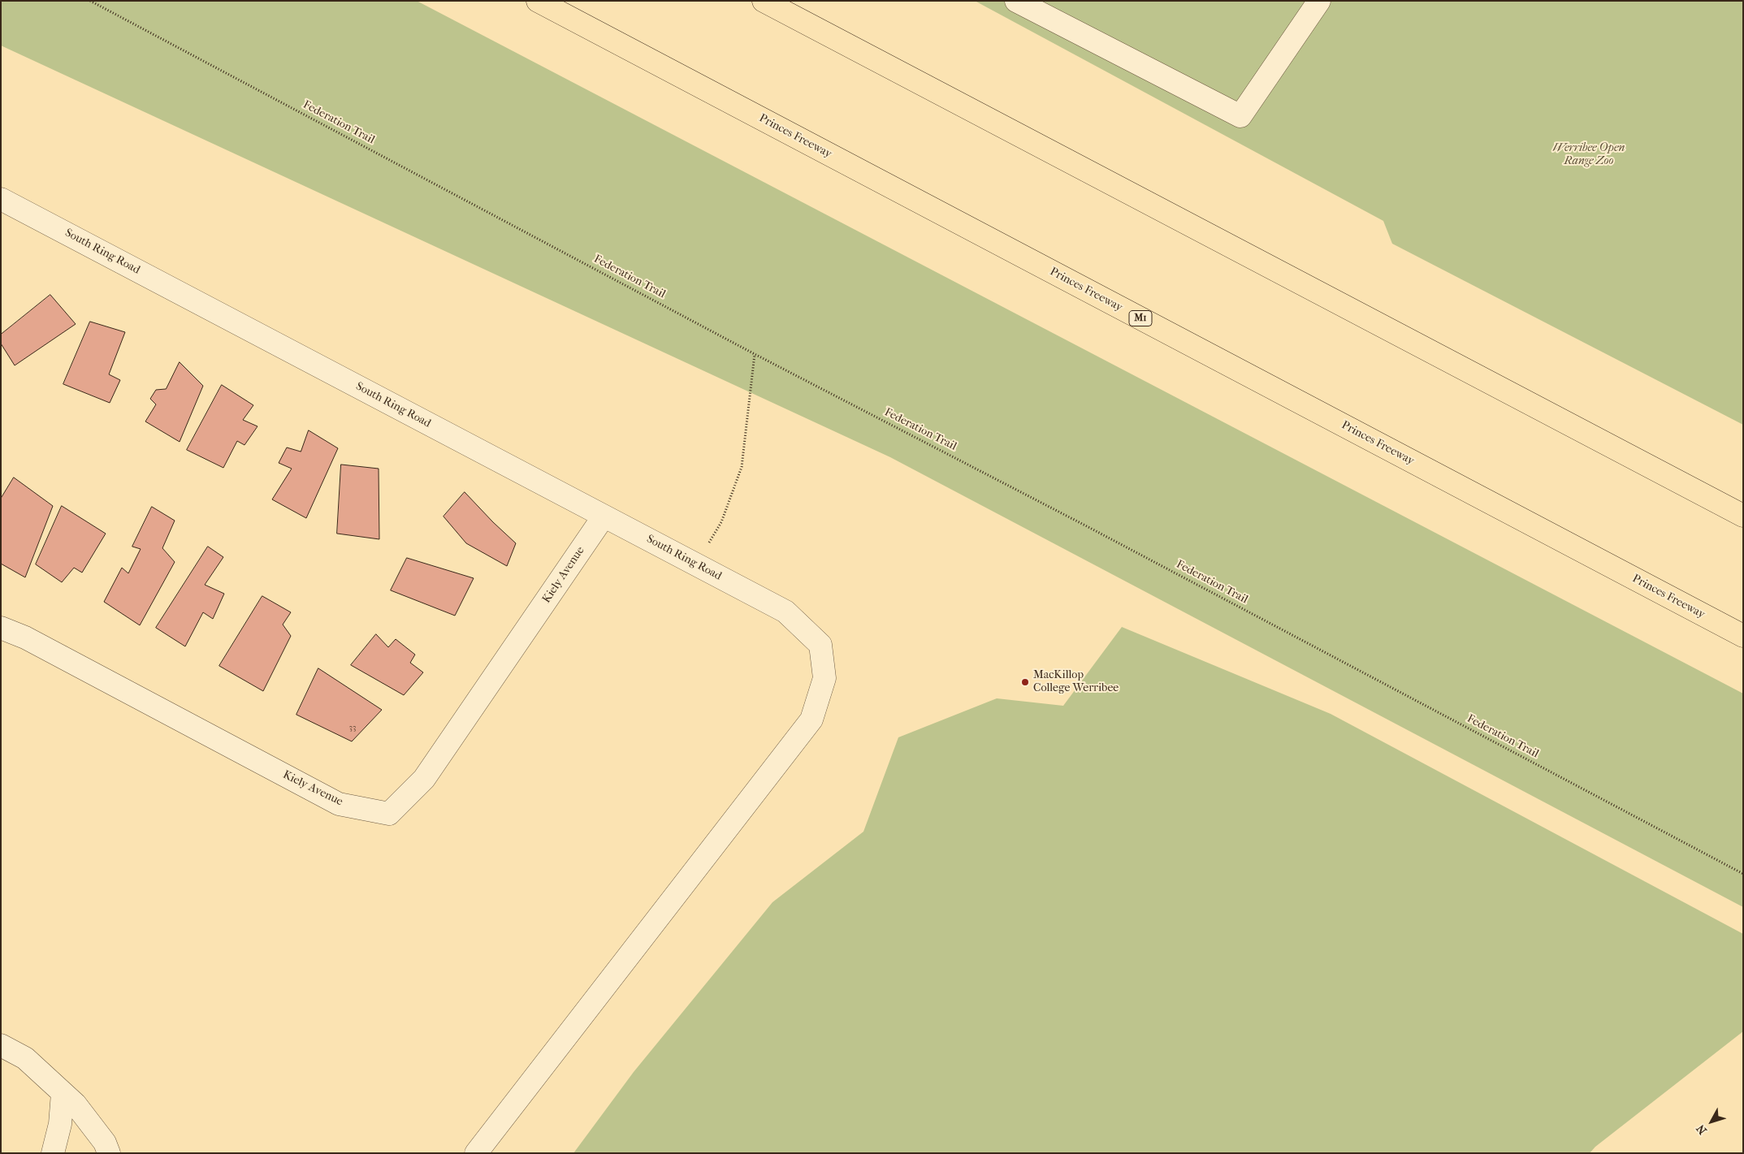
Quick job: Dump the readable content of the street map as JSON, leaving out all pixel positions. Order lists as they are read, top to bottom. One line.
{"streets":{"highway":["Princes Freeway","M1"],"street":["South Ring Road","Kiely Avenue"],"path":["Federation Trail"]},"crossings":[["South Ring Road","Kiely Avenue"]],"parks":["Werribee Open Range Zoo"],"places":["MacKillop College Werribee"],"house_numbers":["33"],"north":"bottom left"}
